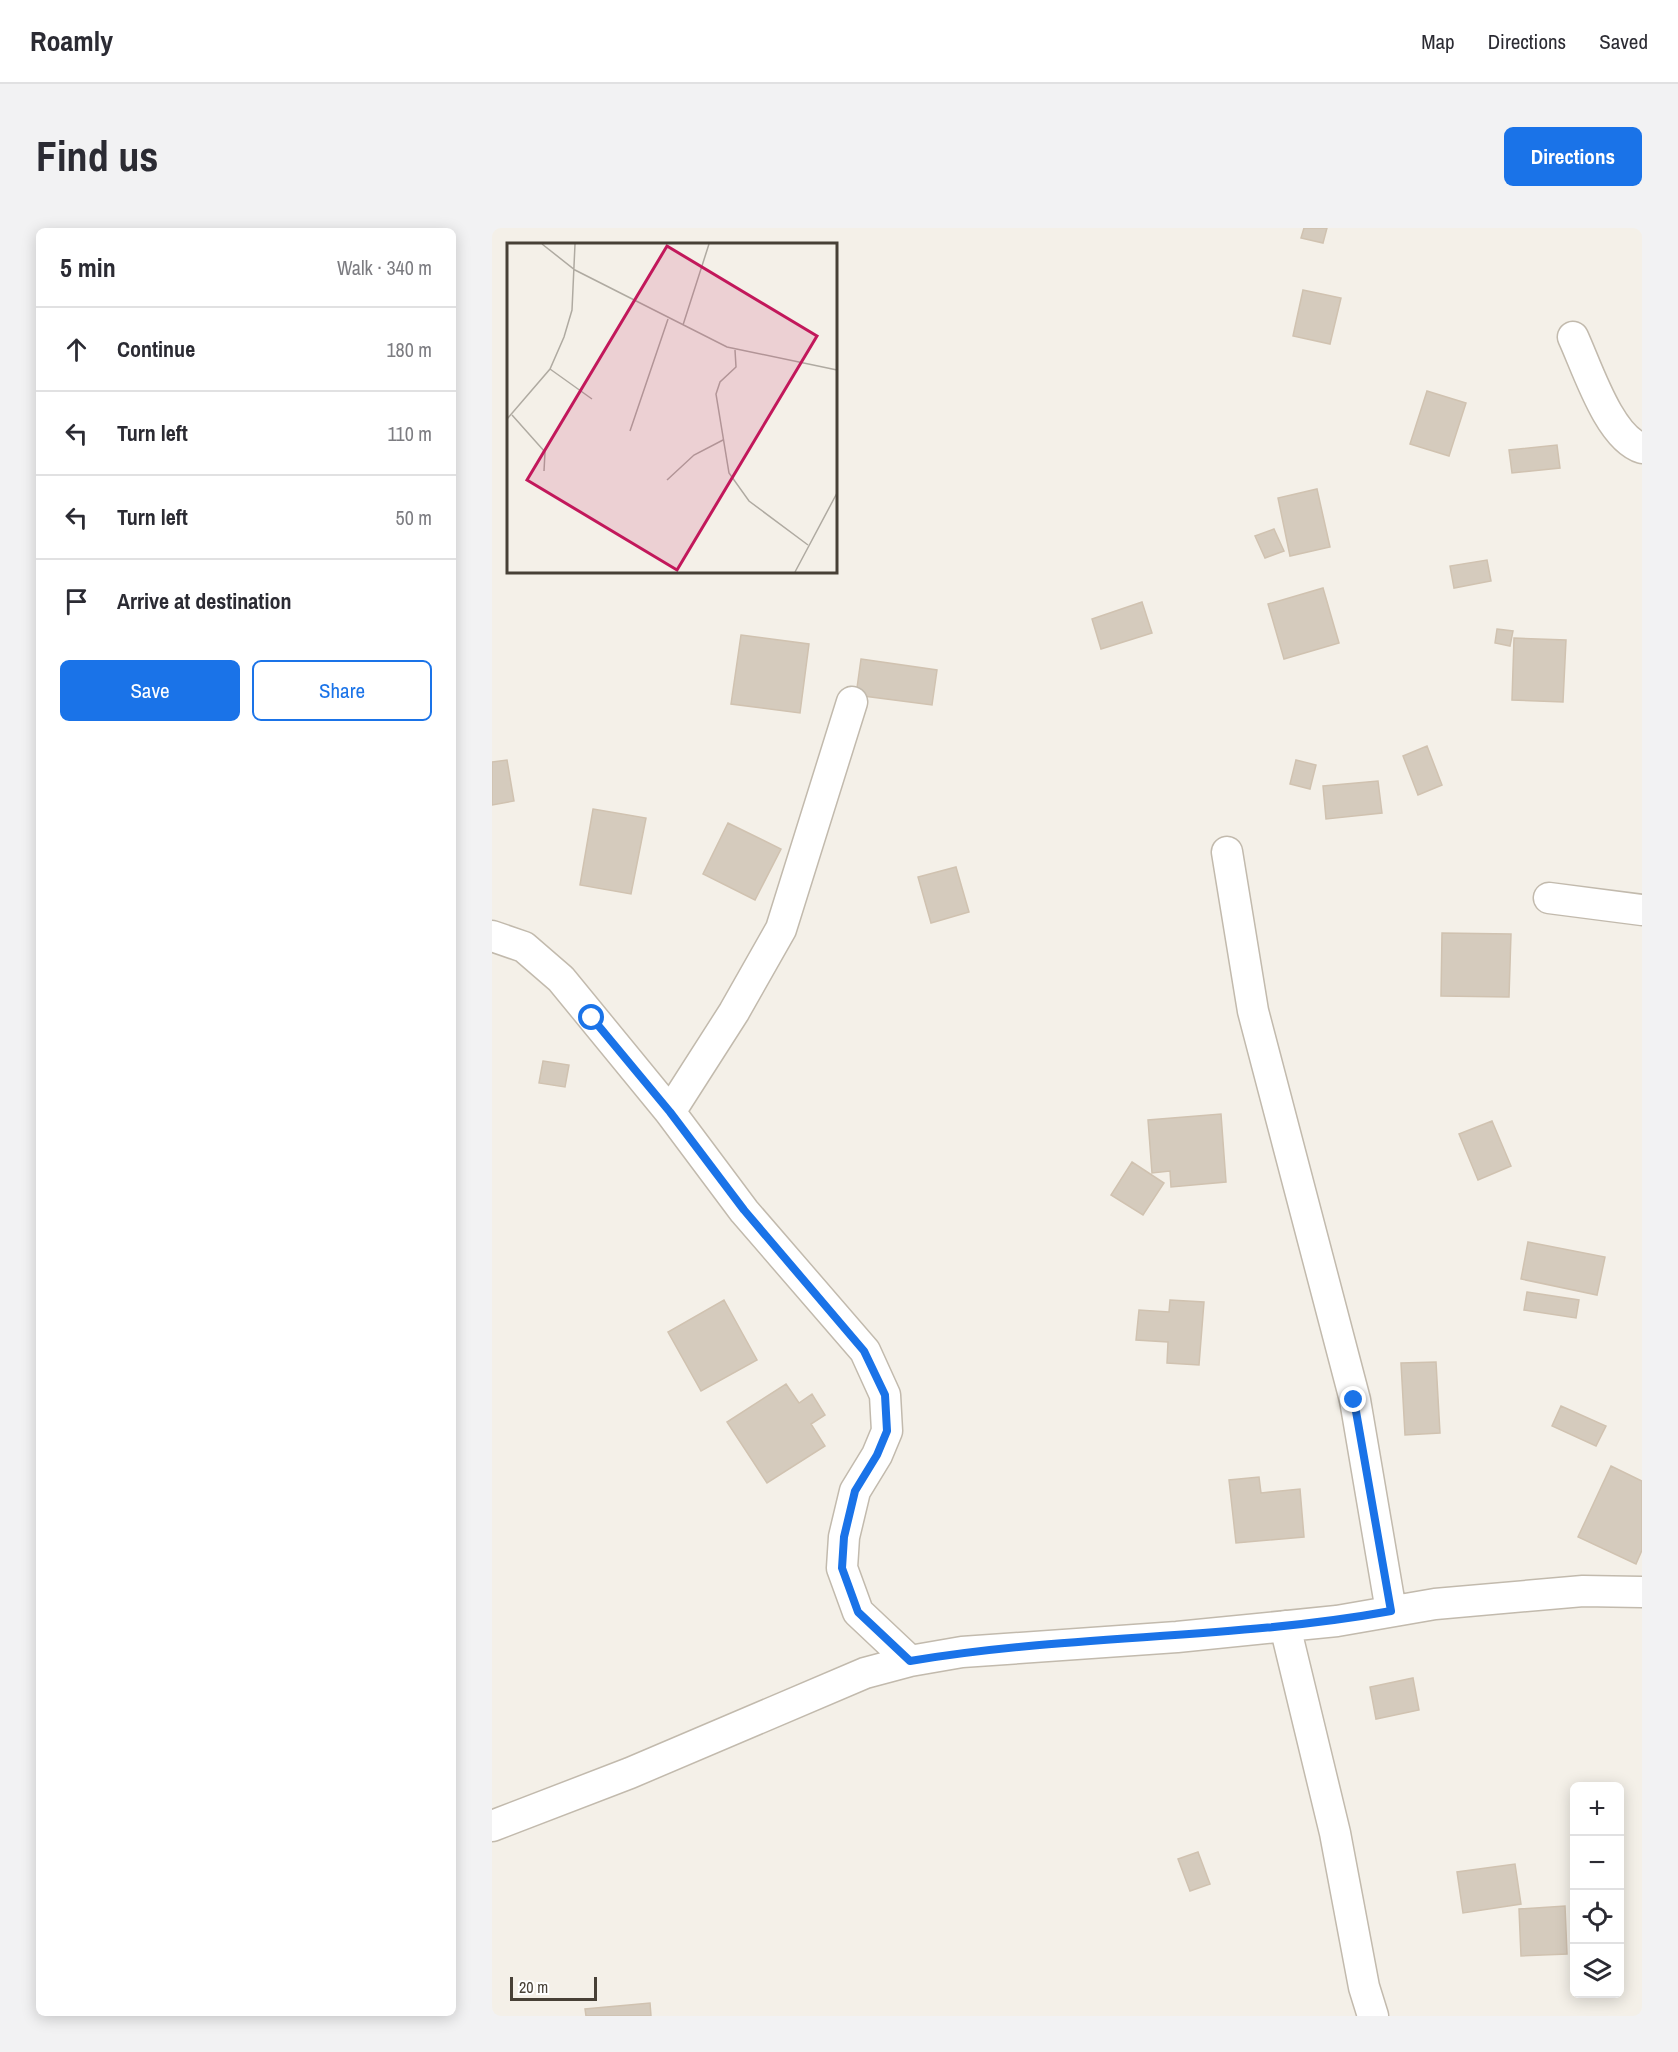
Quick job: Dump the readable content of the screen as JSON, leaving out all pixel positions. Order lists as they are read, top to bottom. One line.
{"scale_bar":"20 m","page":{"header":"Roamly","nav":["Map","Directions","Saved"],"buttons":["Directions",["Save","Share"]],"title":"Find us","heading":["5 min","Walk · 340 m"],"list":[["Continue","180 m"],["Turn left","110 m"],["Turn left","50 m"],"Arrive at destination"],"map_buttons":["+","−"],"scale":"20 m"}}
